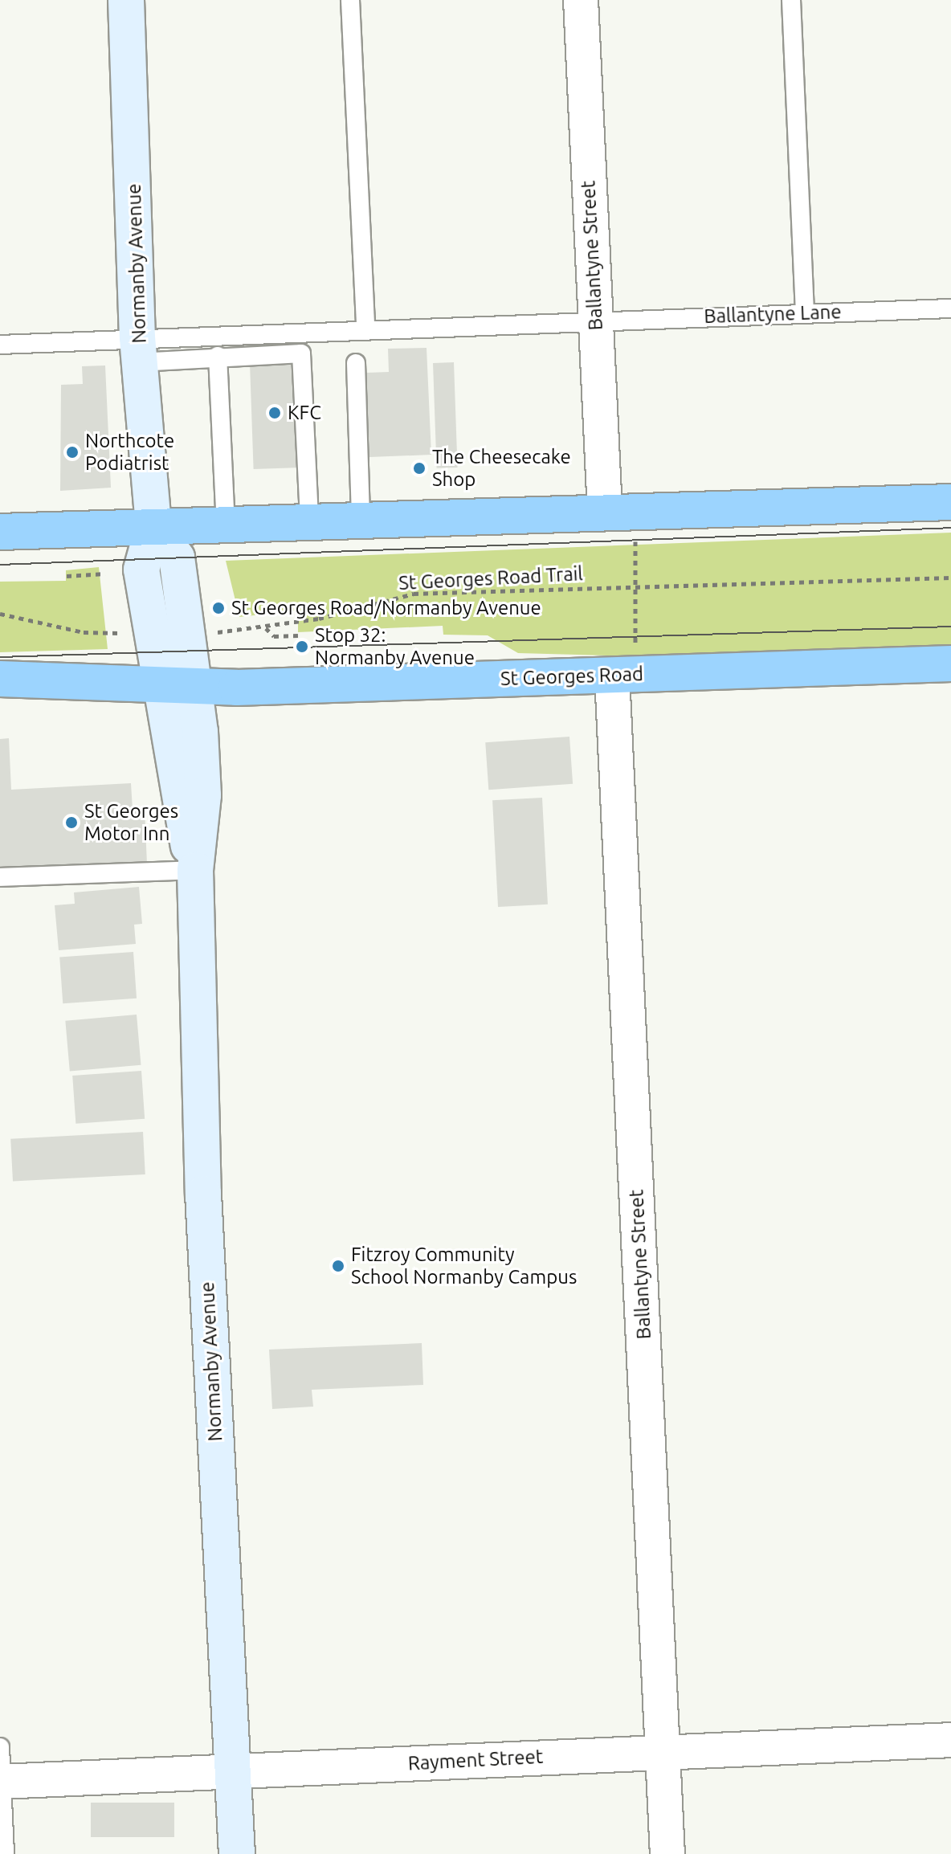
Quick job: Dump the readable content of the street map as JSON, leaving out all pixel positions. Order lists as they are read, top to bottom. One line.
{"streets":{"highway":["St Georges Road"],"main road":["Normanby Avenue"],"street":["Ballantyne Street","Rayment Street"],"lane":["Ballantyne Lane"],"path":["St Georges Road Trail"]},"crossings":[["Ballantyne Street","Ballantyne Lane"],["Ballantyne Street","St Georges Road"],["Ballantyne Street","Rayment Street"],["Normanby Avenue","Ballantyne Lane"],["Normanby Avenue","St Georges Road Trail"],["Normanby Avenue","St Georges Road"],["Normanby Avenue","Rayment Street"]],"places":["KFC","Northcote Podiatrist","The Cheesecake Shop","St Georges Road/Normanby Avenue","Stop 32: Normanby Avenue","St Georges Motor Inn","Fitzroy Community School Normanby Campus"]}
